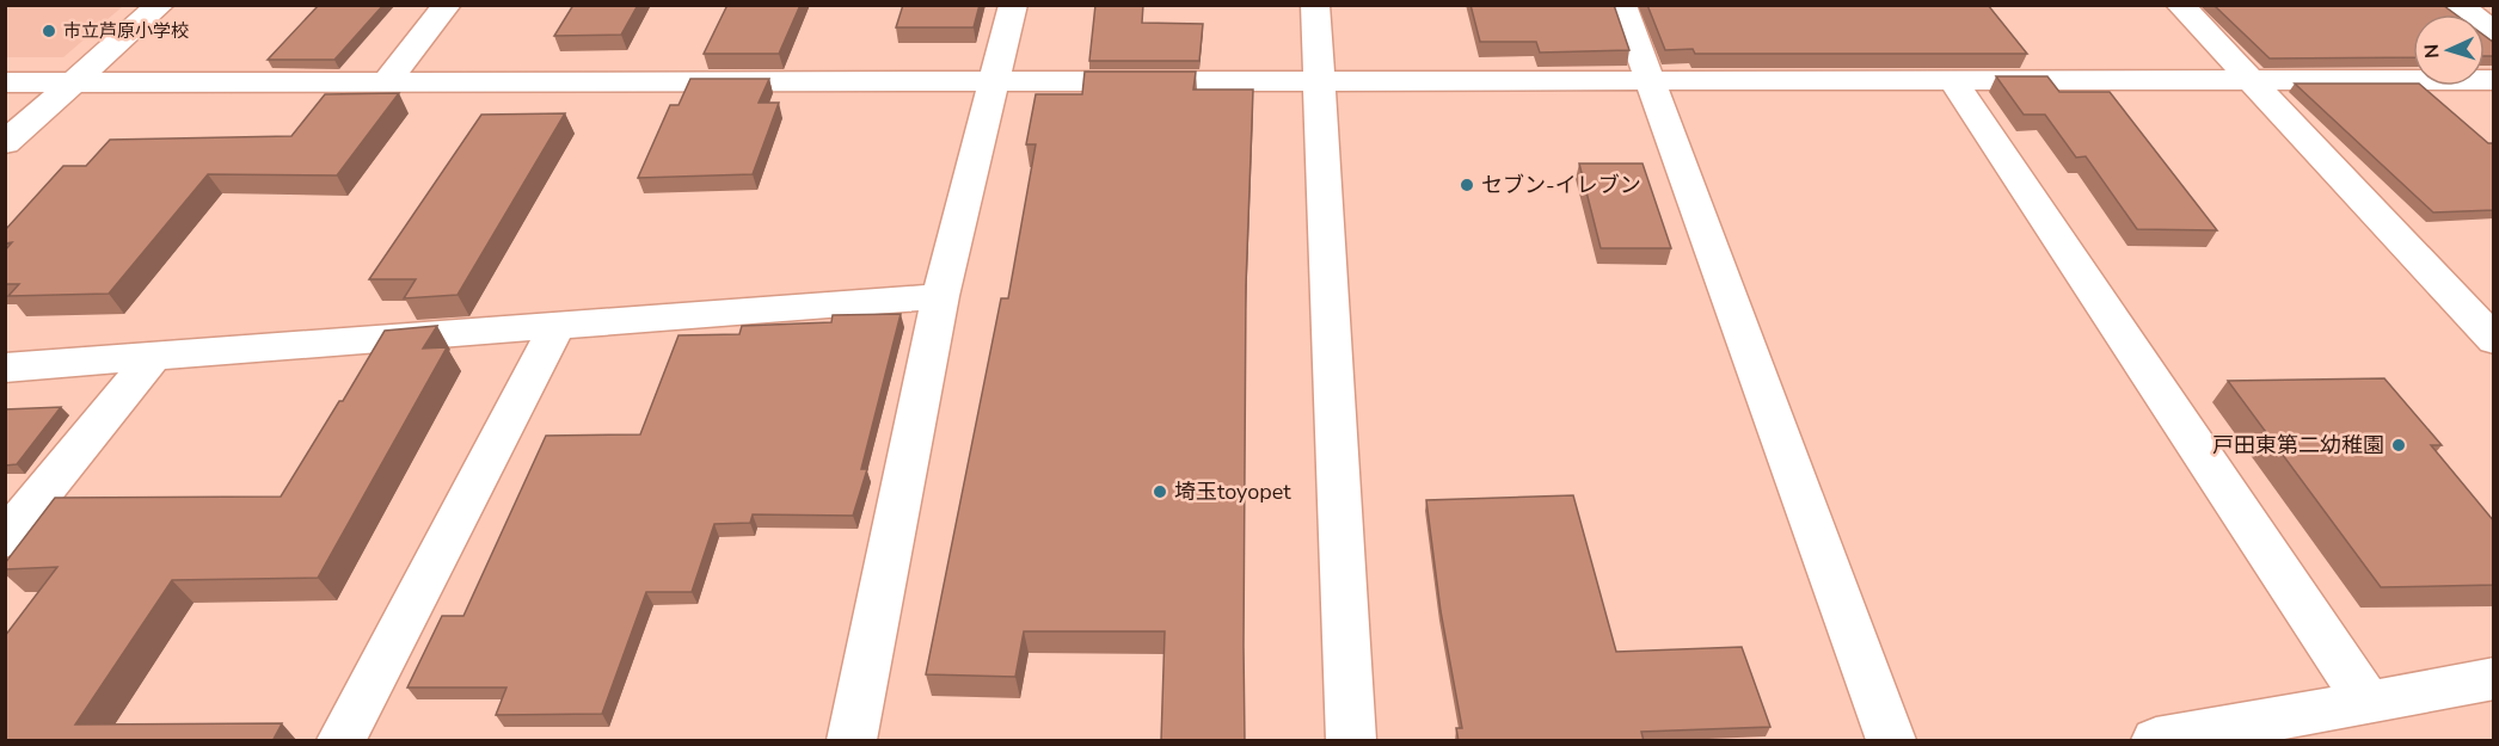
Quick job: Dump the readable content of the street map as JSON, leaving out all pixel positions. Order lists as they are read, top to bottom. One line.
{"places":["市立芦原小学校","セブン-イレブン","戸田東第二幼稚園","埼玉toyopet"],"north":"left"}
